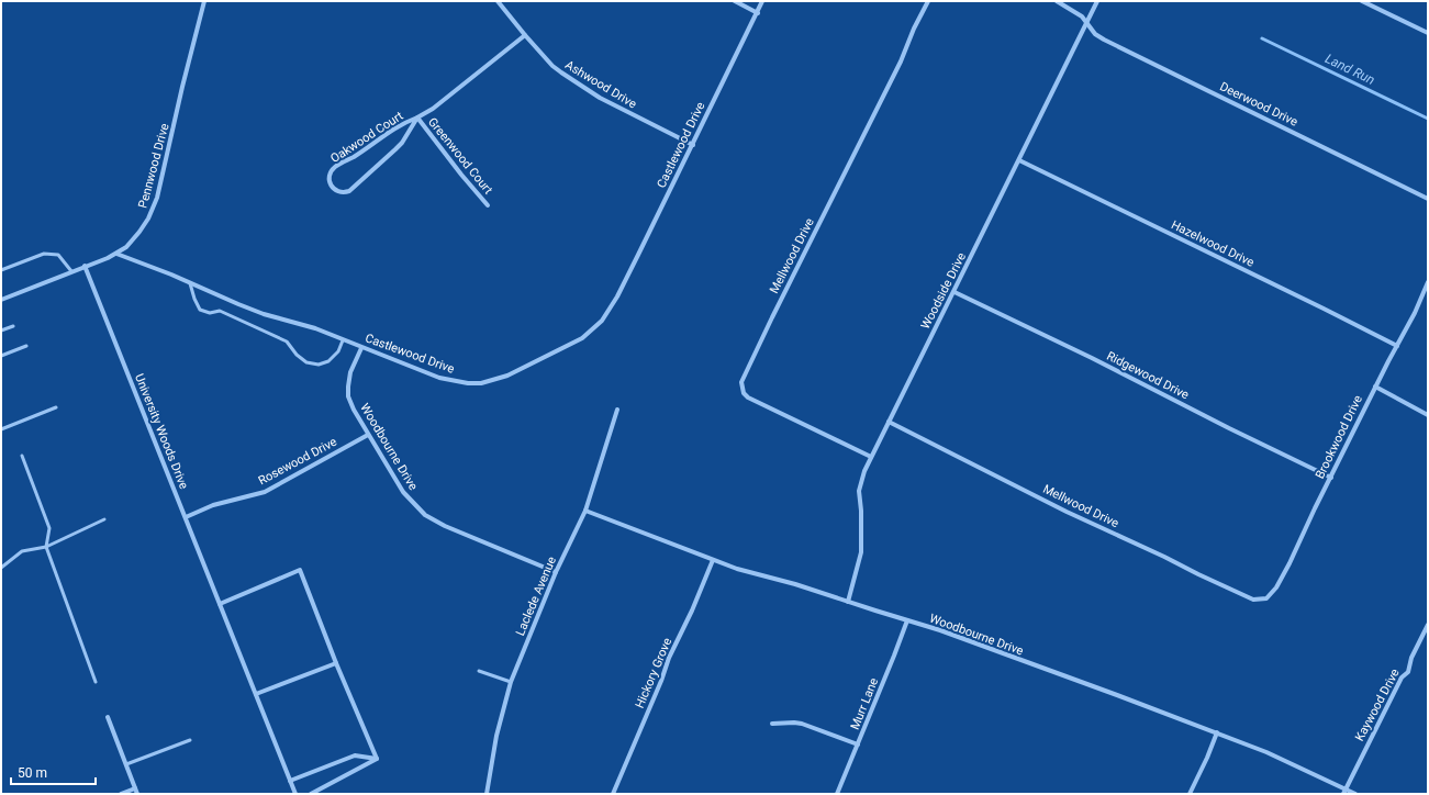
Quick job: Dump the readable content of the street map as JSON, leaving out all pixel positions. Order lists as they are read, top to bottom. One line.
{"streets":{"street":["Ashwood Drive","Deerwood Drive","Oakwood Court","Castlewood Drive","Greenwood Court","Pennwood Drive","Hazelwood Drive","Mellwood Drive","Woodside Drive","Ridgewood Drive","University Woods Drive","Brookwood Drive","Woodbourne Drive","Rosewood Drive","Laclede Avenue","Hickory Grove","Murr Lane","Kaywood Drive"]},"crossings":[["Ashwood Drive","Oakwood Court"],["Ashwood Drive","Castlewood Drive"],["Deerwood Drive","Woodside Drive"],["Oakwood Court","Greenwood Court"],["Castlewood Drive","Pennwood Drive"],["Castlewood Drive","Woodbourne Drive"],["Pennwood Drive","University Woods Drive"],["Hazelwood Drive","Woodside Drive"],["Hazelwood Drive","Brookwood Drive"],["Mellwood Drive","Woodside Drive"],["Mellwood Drive","Brookwood Drive"],["Woodside Drive","Ridgewood Drive"],["Woodside Drive","Woodbourne Drive"],["Ridgewood Drive","Brookwood Drive"],["University Woods Drive","Rosewood Drive"],["Woodbourne Drive","Rosewood Drive"],["Woodbourne Drive","Laclede Avenue"],["Woodbourne Drive","Hickory Grove"],["Woodbourne Drive","Murr Lane"],["Woodbourne Drive","Kaywood Drive"]],"water":["Land Run"],"scale_bar":"50 m"}
